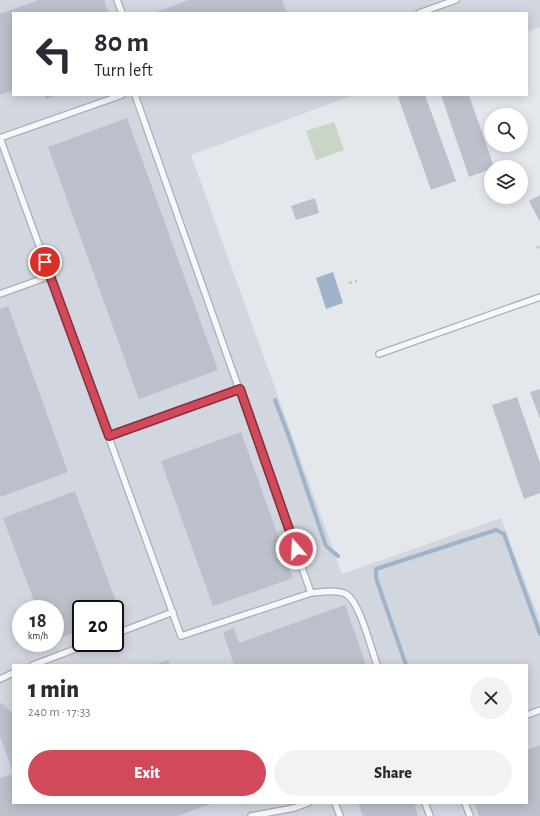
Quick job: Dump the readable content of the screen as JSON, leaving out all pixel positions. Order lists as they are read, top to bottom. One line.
{"page":{"turn":["80 m","Turn left"],"speed":"18 km/h","limit":"20","heading":["1 min","240 m · 17:33"],"buttons":["Exit","Share"]}}
